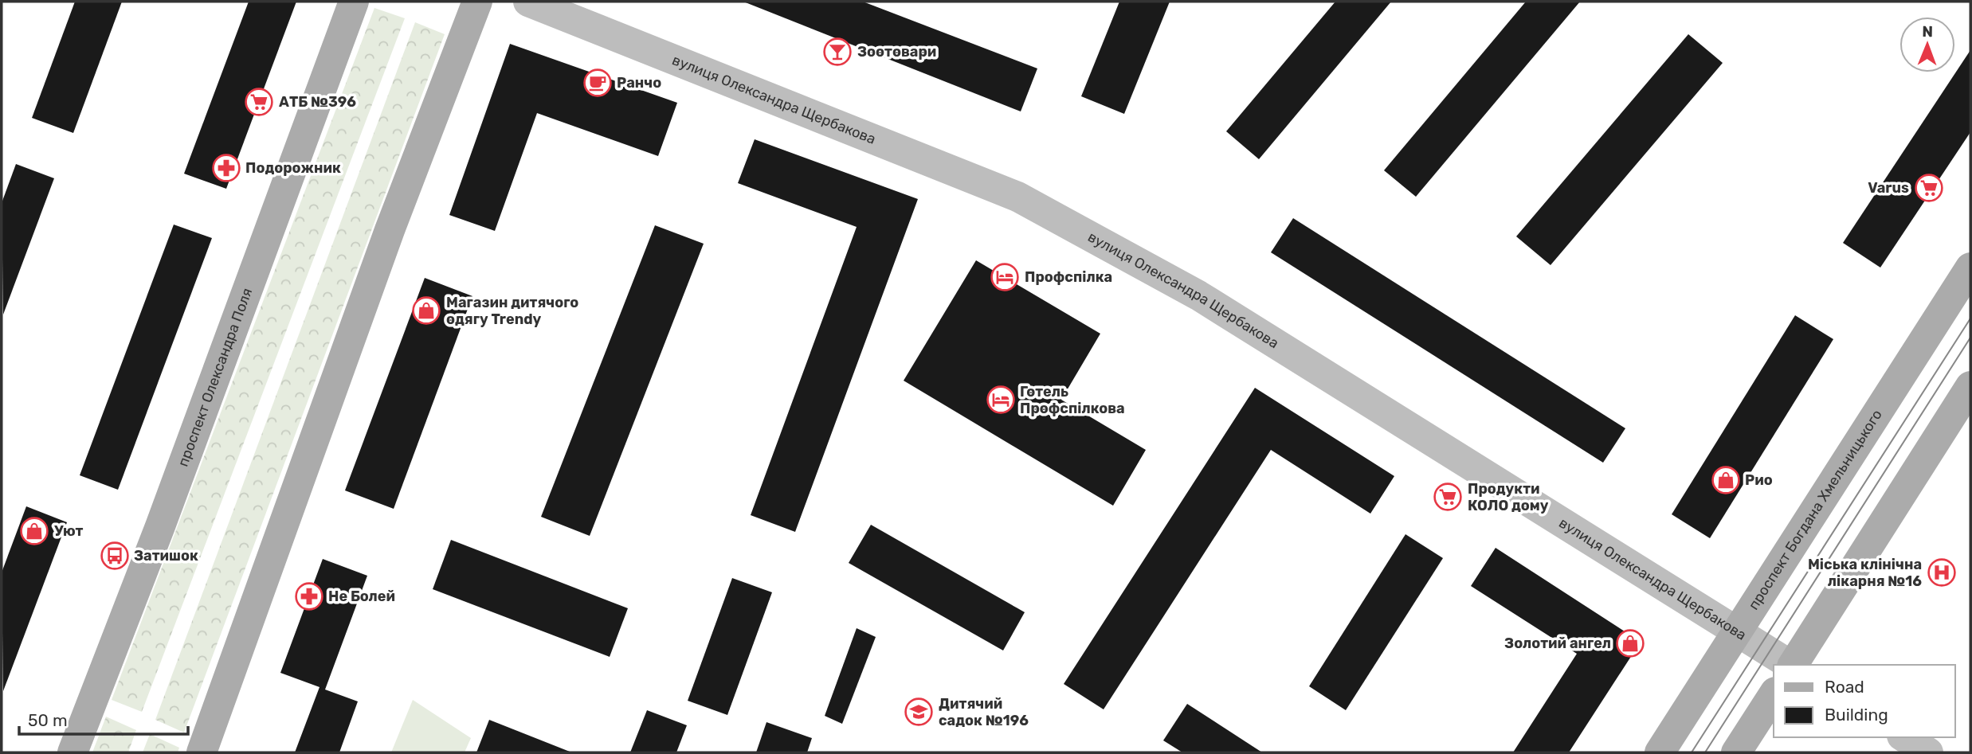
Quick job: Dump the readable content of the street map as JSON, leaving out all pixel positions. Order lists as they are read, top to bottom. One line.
{"streets":{"main road":["проспект Олександра Поля","проспект Богдана Хмельницького"],"street":["вулиця Олександра Щербакова"]},"crossings":[["вулиця Олександра Щербакова","проспект Богдана Хмельницького"]],"places":{"bar":["Зоотовари"],"cafe":["Ранчо"],"supermarket":["АТБ №396","Varus","Продукти КОЛО дому"],"pharmacy":["Подорожник","Не Болей"],"hotel":["Профспілка","Готель Профспілкова"],"shop":["Магазин дитячого одягу Trendy","Рио","Уют","Золотий ангел"],"bus stop":["Затишок"],"hospital":["Міська клінічна лікарня №16"],"school or university":["Дитячий садок №196"]},"legend":["Road","Building"],"scale_bar":"50 m","north":"top"}
